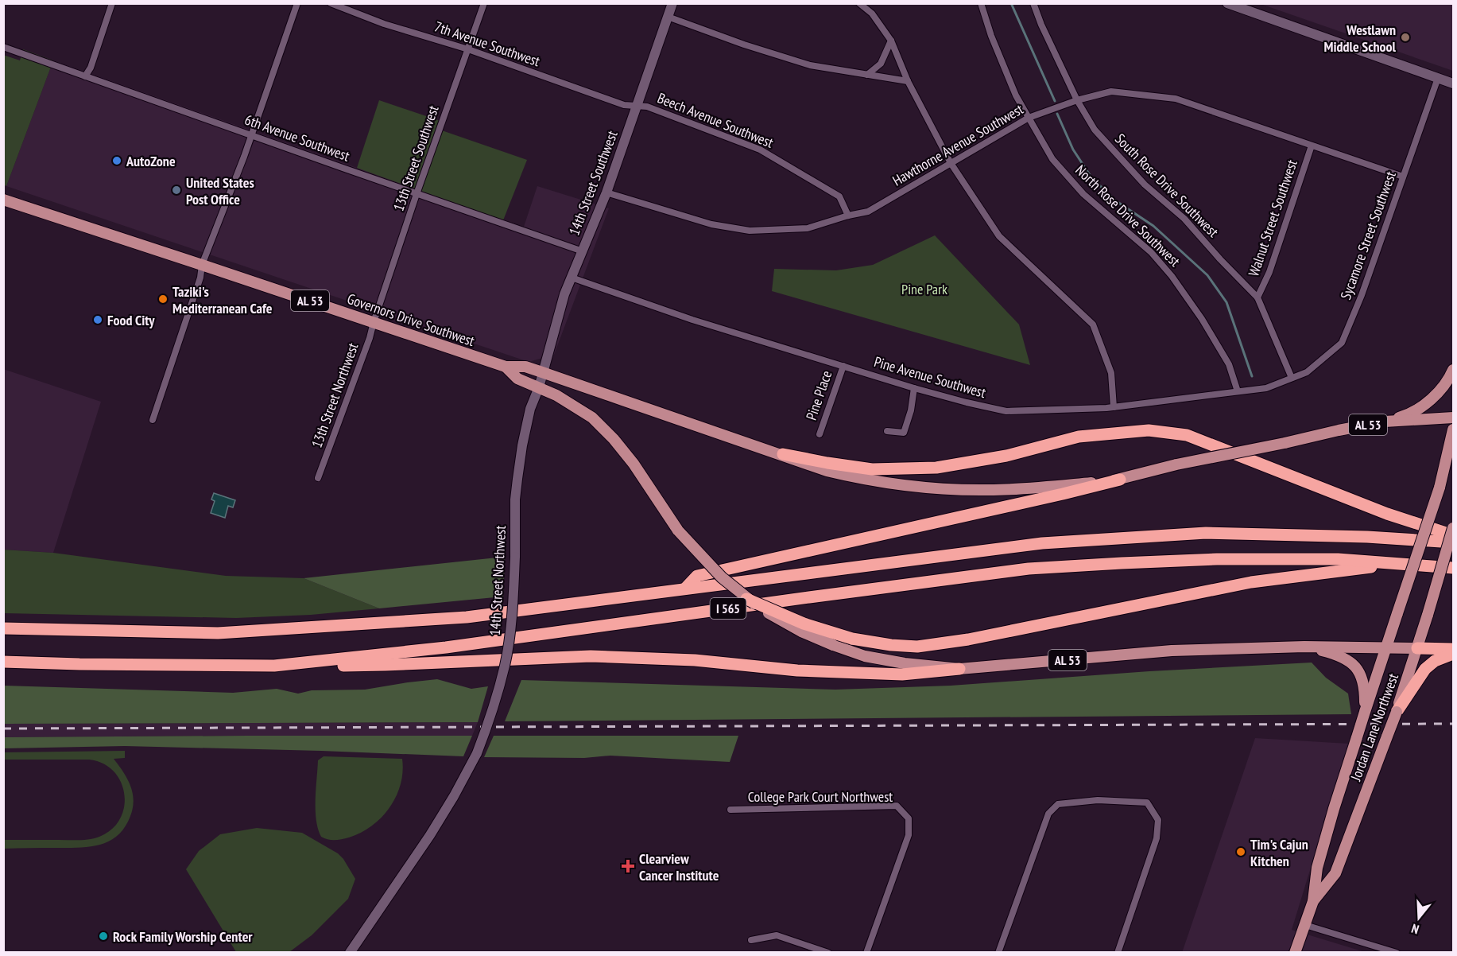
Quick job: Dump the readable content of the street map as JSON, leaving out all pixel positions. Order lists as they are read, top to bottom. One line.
{"streets":{"highway":["I 565"],"main road":["AL 53","Governors Drive Southwest","Jordan Lane Northwest"],"street":["7th Avenue Southwest","Beech Avenue Southwest","6th Avenue Southwest","Hawthorne Avenue Southwest","13th Street Southwest","14th Street Southwest","South Rose Drive Southwest","North Rose Drive Southwest","Walnut Street Southwest","Sycamore Street Southwest","Pine Avenue Southwest","13th Street Northwest","Pine Place","14th Street Northwest","College Park Court Northwest"]},"crossings":[["7th Avenue Southwest","Beech Avenue Southwest"],["7th Avenue Southwest","13th Street Southwest"],["7th Avenue Southwest","14th Street Southwest"],["Beech Avenue Southwest","Hawthorne Avenue Southwest"],["Beech Avenue Southwest","14th Street Southwest"],["6th Avenue Southwest","13th Street Southwest"],["6th Avenue Southwest","14th Street Southwest"],["Hawthorne Avenue Southwest","14th Street Southwest"],["Hawthorne Avenue Southwest","South Rose Drive Southwest"],["Hawthorne Avenue Southwest","North Rose Drive Southwest"],["Hawthorne Avenue Southwest","Walnut Street Southwest"],["Hawthorne Avenue Southwest","Sycamore Street Southwest"],["13th Street Southwest","Governors Drive Southwest"],["13th Street Southwest","13th Street Northwest"],["14th Street Southwest","Governors Drive Southwest"],["14th Street Southwest","Pine Avenue Southwest"],["14th Street Southwest","14th Street Northwest"],["South Rose Drive Southwest","Walnut Street Southwest"],["South Rose Drive Southwest","Sycamore Street Southwest"],["South Rose Drive Southwest","Pine Avenue Southwest"],["North Rose Drive Southwest","Pine Avenue Southwest"],["Sycamore Street Southwest","Pine Avenue Southwest"],["AL 53","Governors Drive Southwest"],["AL 53","14th Street Northwest"],["AL 53","Jordan Lane Northwest"],["Governors Drive Southwest","13th Street Northwest"],["Governors Drive Southwest","14th Street Northwest"],["Pine Avenue Southwest","Pine Place"]],"parks":["Pine Park"],"places":{"other":["Westlawn Middle School","AutoZone","United States Post Office","Taziki's Mediterranean Cafe","Food City","Tim's Cajun Kitchen","Rock Family Worship Center"],"health":["Clearview Cancer Institute"]},"north":"bottom"}
